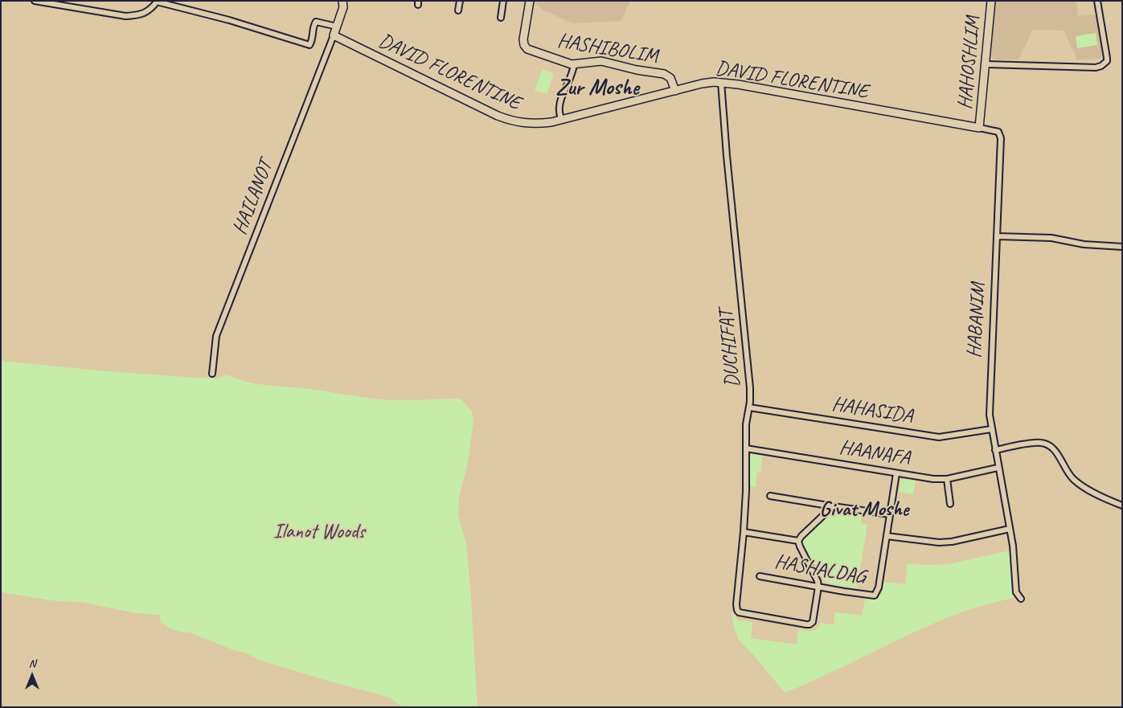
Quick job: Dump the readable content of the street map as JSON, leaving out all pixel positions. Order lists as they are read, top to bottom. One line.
{"streets":{"street":["HASHIBOLIM","HAHOSHLIM","DAVID FLORENTINE","HAILANOT","HABANIM","DUCHIFAT","HAHASIDA","HAANAFA","HASHALDAG"]},"crossings":[["HASHIBOLIM","DAVID FLORENTINE"],["HAHOSHLIM","DAVID FLORENTINE"],["HAHOSHLIM","HABANIM"],["DAVID FLORENTINE","HAILANOT"],["DAVID FLORENTINE","HABANIM"],["DAVID FLORENTINE","DUCHIFAT"],["HABANIM","HAHASIDA"],["HABANIM","HAANAFA"],["DUCHIFAT","HAHASIDA"],["DUCHIFAT","HAANAFA"],["DUCHIFAT","HASHALDAG"]],"districts":["Zur Moshe","Givat Moshe"],"parks":["Ilanot Woods"],"north":"top"}
